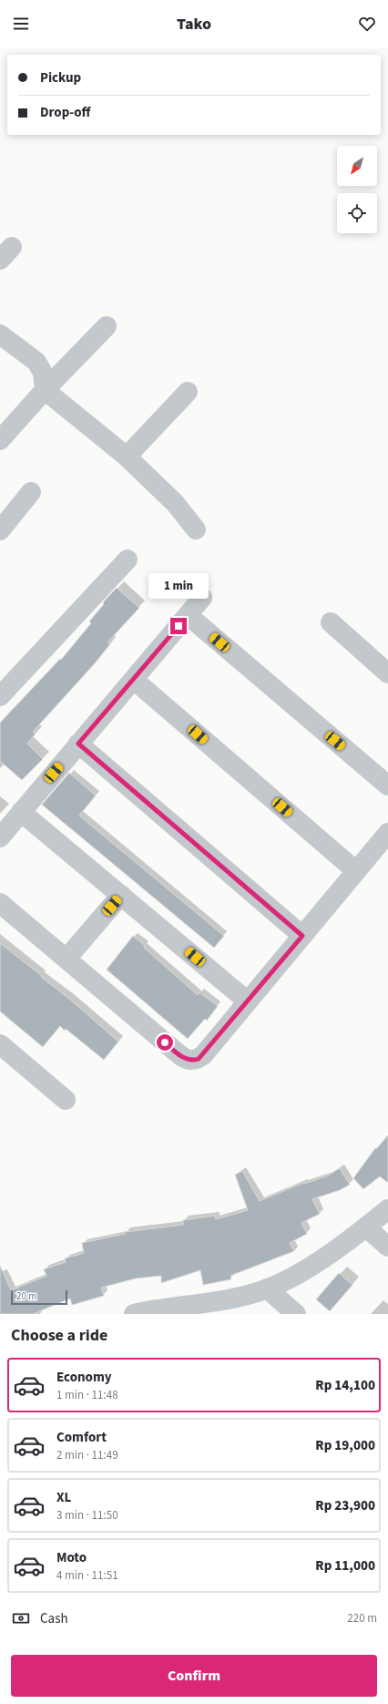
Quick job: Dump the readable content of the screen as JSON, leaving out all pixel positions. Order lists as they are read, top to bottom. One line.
{"scale_bar":"20 m","north":"bottom left","page":{"header":"Tako","banner":["Pickup","Drop-off"],"bubble":"1 min","scale":"20 m","heading":"Choose a ride","list":[{"name":"Economy","note":"1 min · 11:48","value":"Rp 14,100"},{"name":"Comfort","note":"2 min · 11:49","value":"Rp 19,000"},{"name":"XL","note":"3 min · 11:50","value":"Rp 23,900"},{"name":"Moto","note":"4 min · 11:51","value":"Rp 11,000"}],"pay":["Cash","220 m"],"buttons":"Confirm"}}
